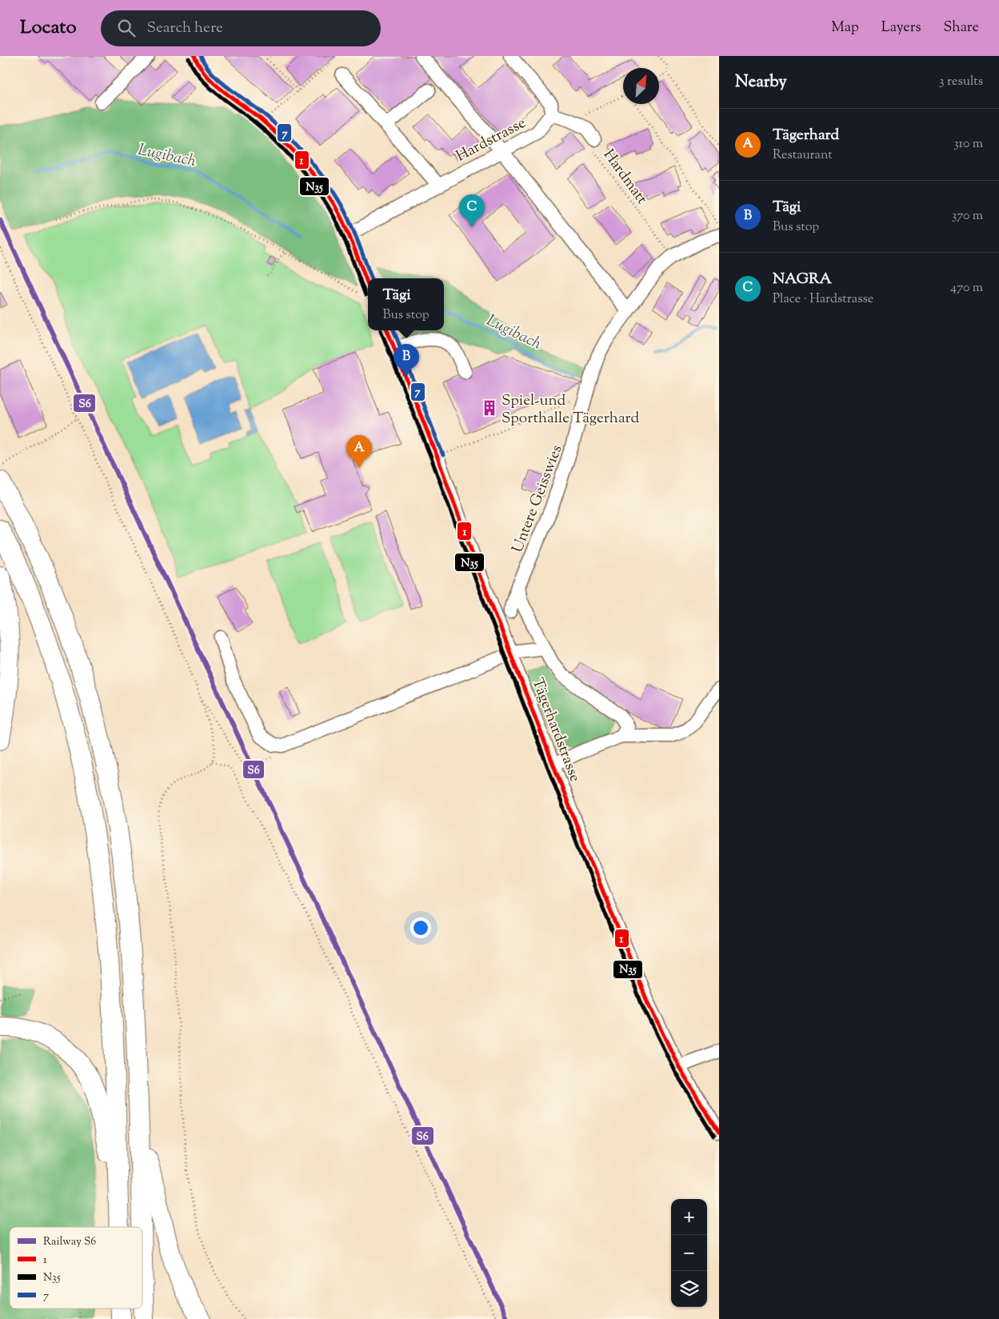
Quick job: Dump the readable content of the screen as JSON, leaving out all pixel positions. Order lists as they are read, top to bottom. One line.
{"streets":{"street":["Hardstrasse","Untere Geisswies","Tägerhardstrasse"],"path":["Hardmatt"]},"crossings":[["Hardmatt","Untere Geisswies"]],"water":["Lugibach"],"places":{"building":["Spiel-und Sporthalle Tägerhard"]},"lines":["transit line 1","transit line 7","transit line N35","rail line S6"],"legend":["Railway S6","1","N35","7"],"north":"top right","page":{"header":"Locato","search":"Search here","nav":["Map","Layers","Share"],"heading":["Nearby","3 results"],"list":[{"mark":"A","name":"Tägerhard","note":"Restaurant","value":"310 m"},{"mark":"B","name":"Tägi","note":"Bus stop","value":"370 m"},{"mark":"C","name":"NAGRA","note":"Place · Hardstrasse","value":"470 m"}],"pins":["C","B","A"],"popup":["Tägi","Bus stop"],"map_buttons":["+","−"]}}
